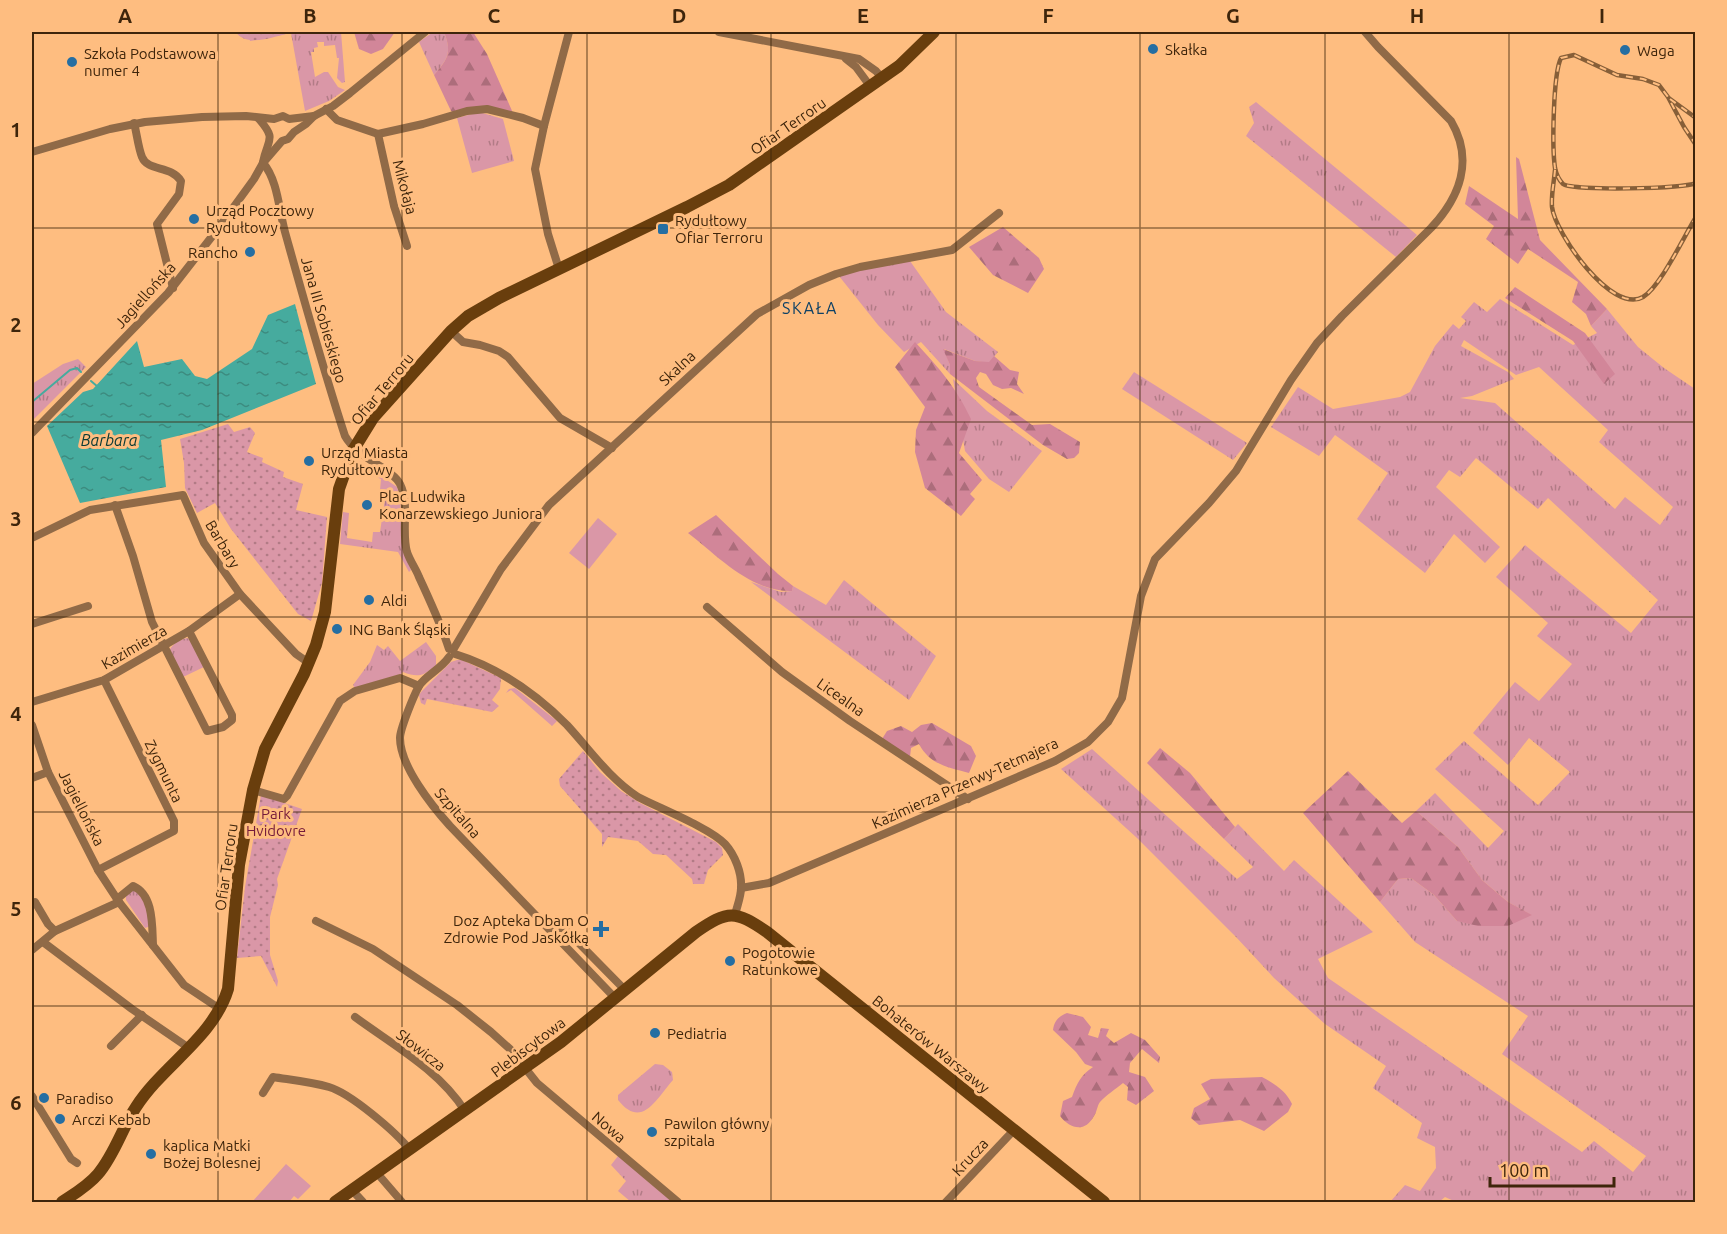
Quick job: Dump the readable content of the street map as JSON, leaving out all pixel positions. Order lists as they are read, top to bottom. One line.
{"streets":{"street":["Ofiar Terroru","Mikołaja","Jagiellońska","Jana III Sobieskiego","Skalna","Barbary","Kazimierza","Licealna","Zygmunta","Kazimierza Przerwy-Tetmajera","Szpitalna","Bohaterów Warszawy","Plebiscytowa","Słowicza","Nowa","Krucza"]},"crossings":[["Ofiar Terroru","Jagiellońska"],["Ofiar Terroru","Jana III Sobieskiego"],["Ofiar Terroru","Barbary"],["Jagiellońska","Jana III Sobieskiego"],["Jagiellońska","Zygmunta"],["Skalna","Szpitalna"],["Barbary","Kazimierza"],["Kazimierza","Zygmunta"],["Licealna","Kazimierza Przerwy-Tetmajera"],["Szpitalna","Plebiscytowa"],["Bohaterów Warszawy","Plebiscytowa"],["Bohaterów Warszawy","Krucza"],["Plebiscytowa","Słowicza"],["Plebiscytowa","Nowa"]],"districts":["SKAŁA"],"water":["Barbara"],"parks":["Park Hvidovre"],"places":{"other":["Skałka","Waga","Szkoła Podstawowa numer 4","Urząd Pocztowy Rydułtowy","Rancho","Urząd Miasta Rydułtowy","Plac Ludwika Konarzewskiego Juniora","Aldi","ING Bank Śląski","Pogotowie Ratunkowe","Pediatria","Paradiso","Arczi Kebab","Pawilon główny szpitala","kaplica Matki Bożej Bolesnej"],"transit":["Rydułtowy Ofiar Terroru"],"health":["Doz Apteka Dbam O Zdrowie Pod Jaskółką"]},"scale_bar":"100 m","grid":{"columns":["A","B","C","D","E","F","G","H","I"],"rows":["1","2","3","4","5","6"]}}
